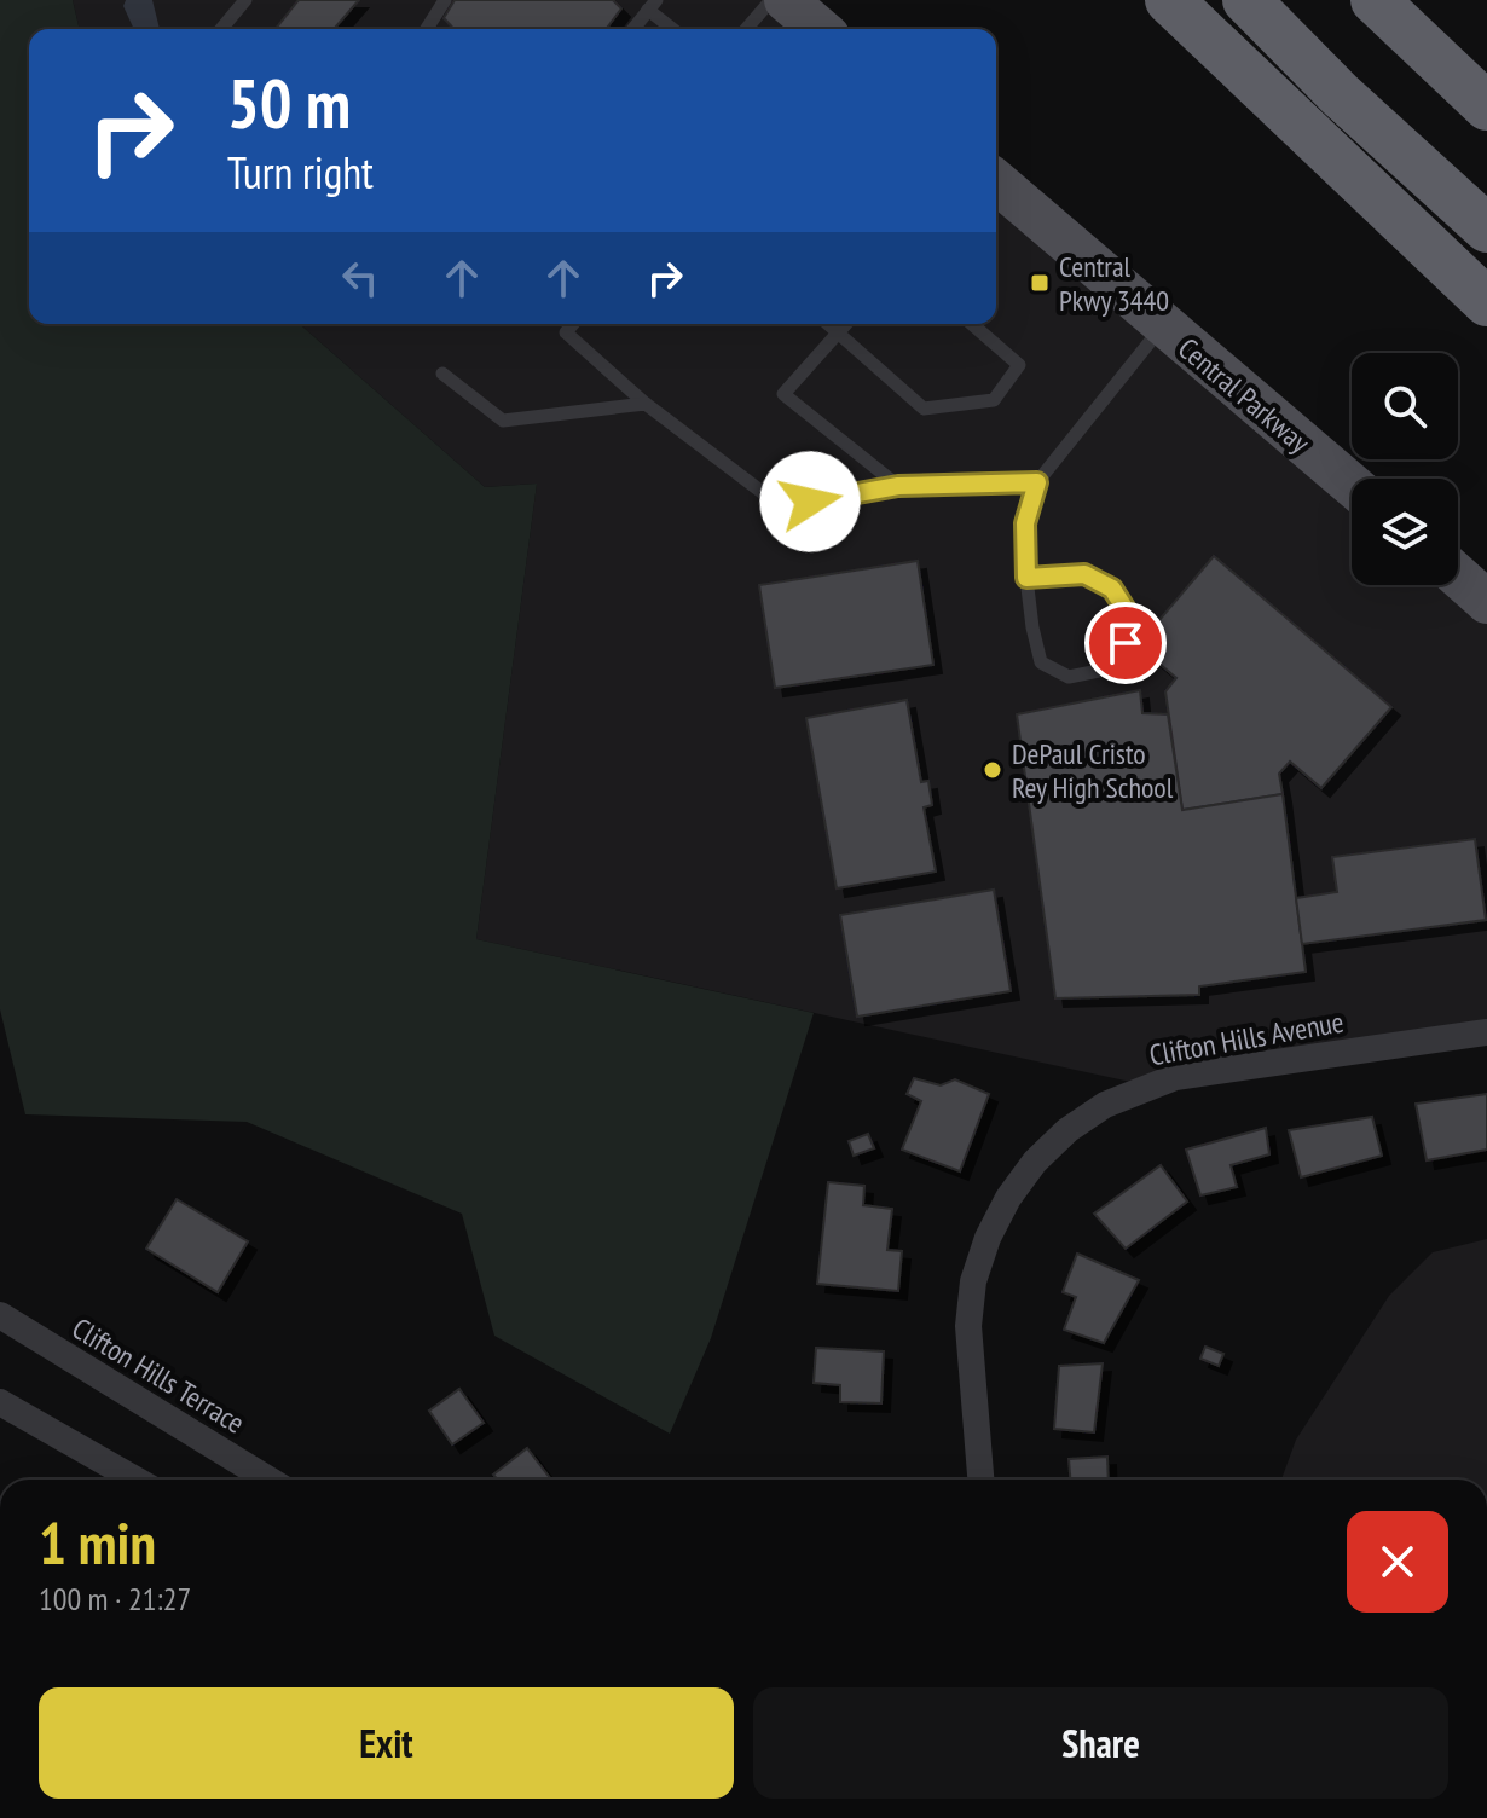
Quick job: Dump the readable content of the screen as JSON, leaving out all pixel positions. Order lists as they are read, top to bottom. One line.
{"streets":{"main road":["Central Parkway"],"street":["Clifton Hills Avenue","Clifton Hills Terrace"]},"places":{"transit":["Central Pkwy 3440"],"other":["DePaul Cristo Rey High School"]},"page":{"turn":["50 m","Turn right"],"heading":["1 min","100 m · 21:27"],"buttons":["Exit","Share"]}}
